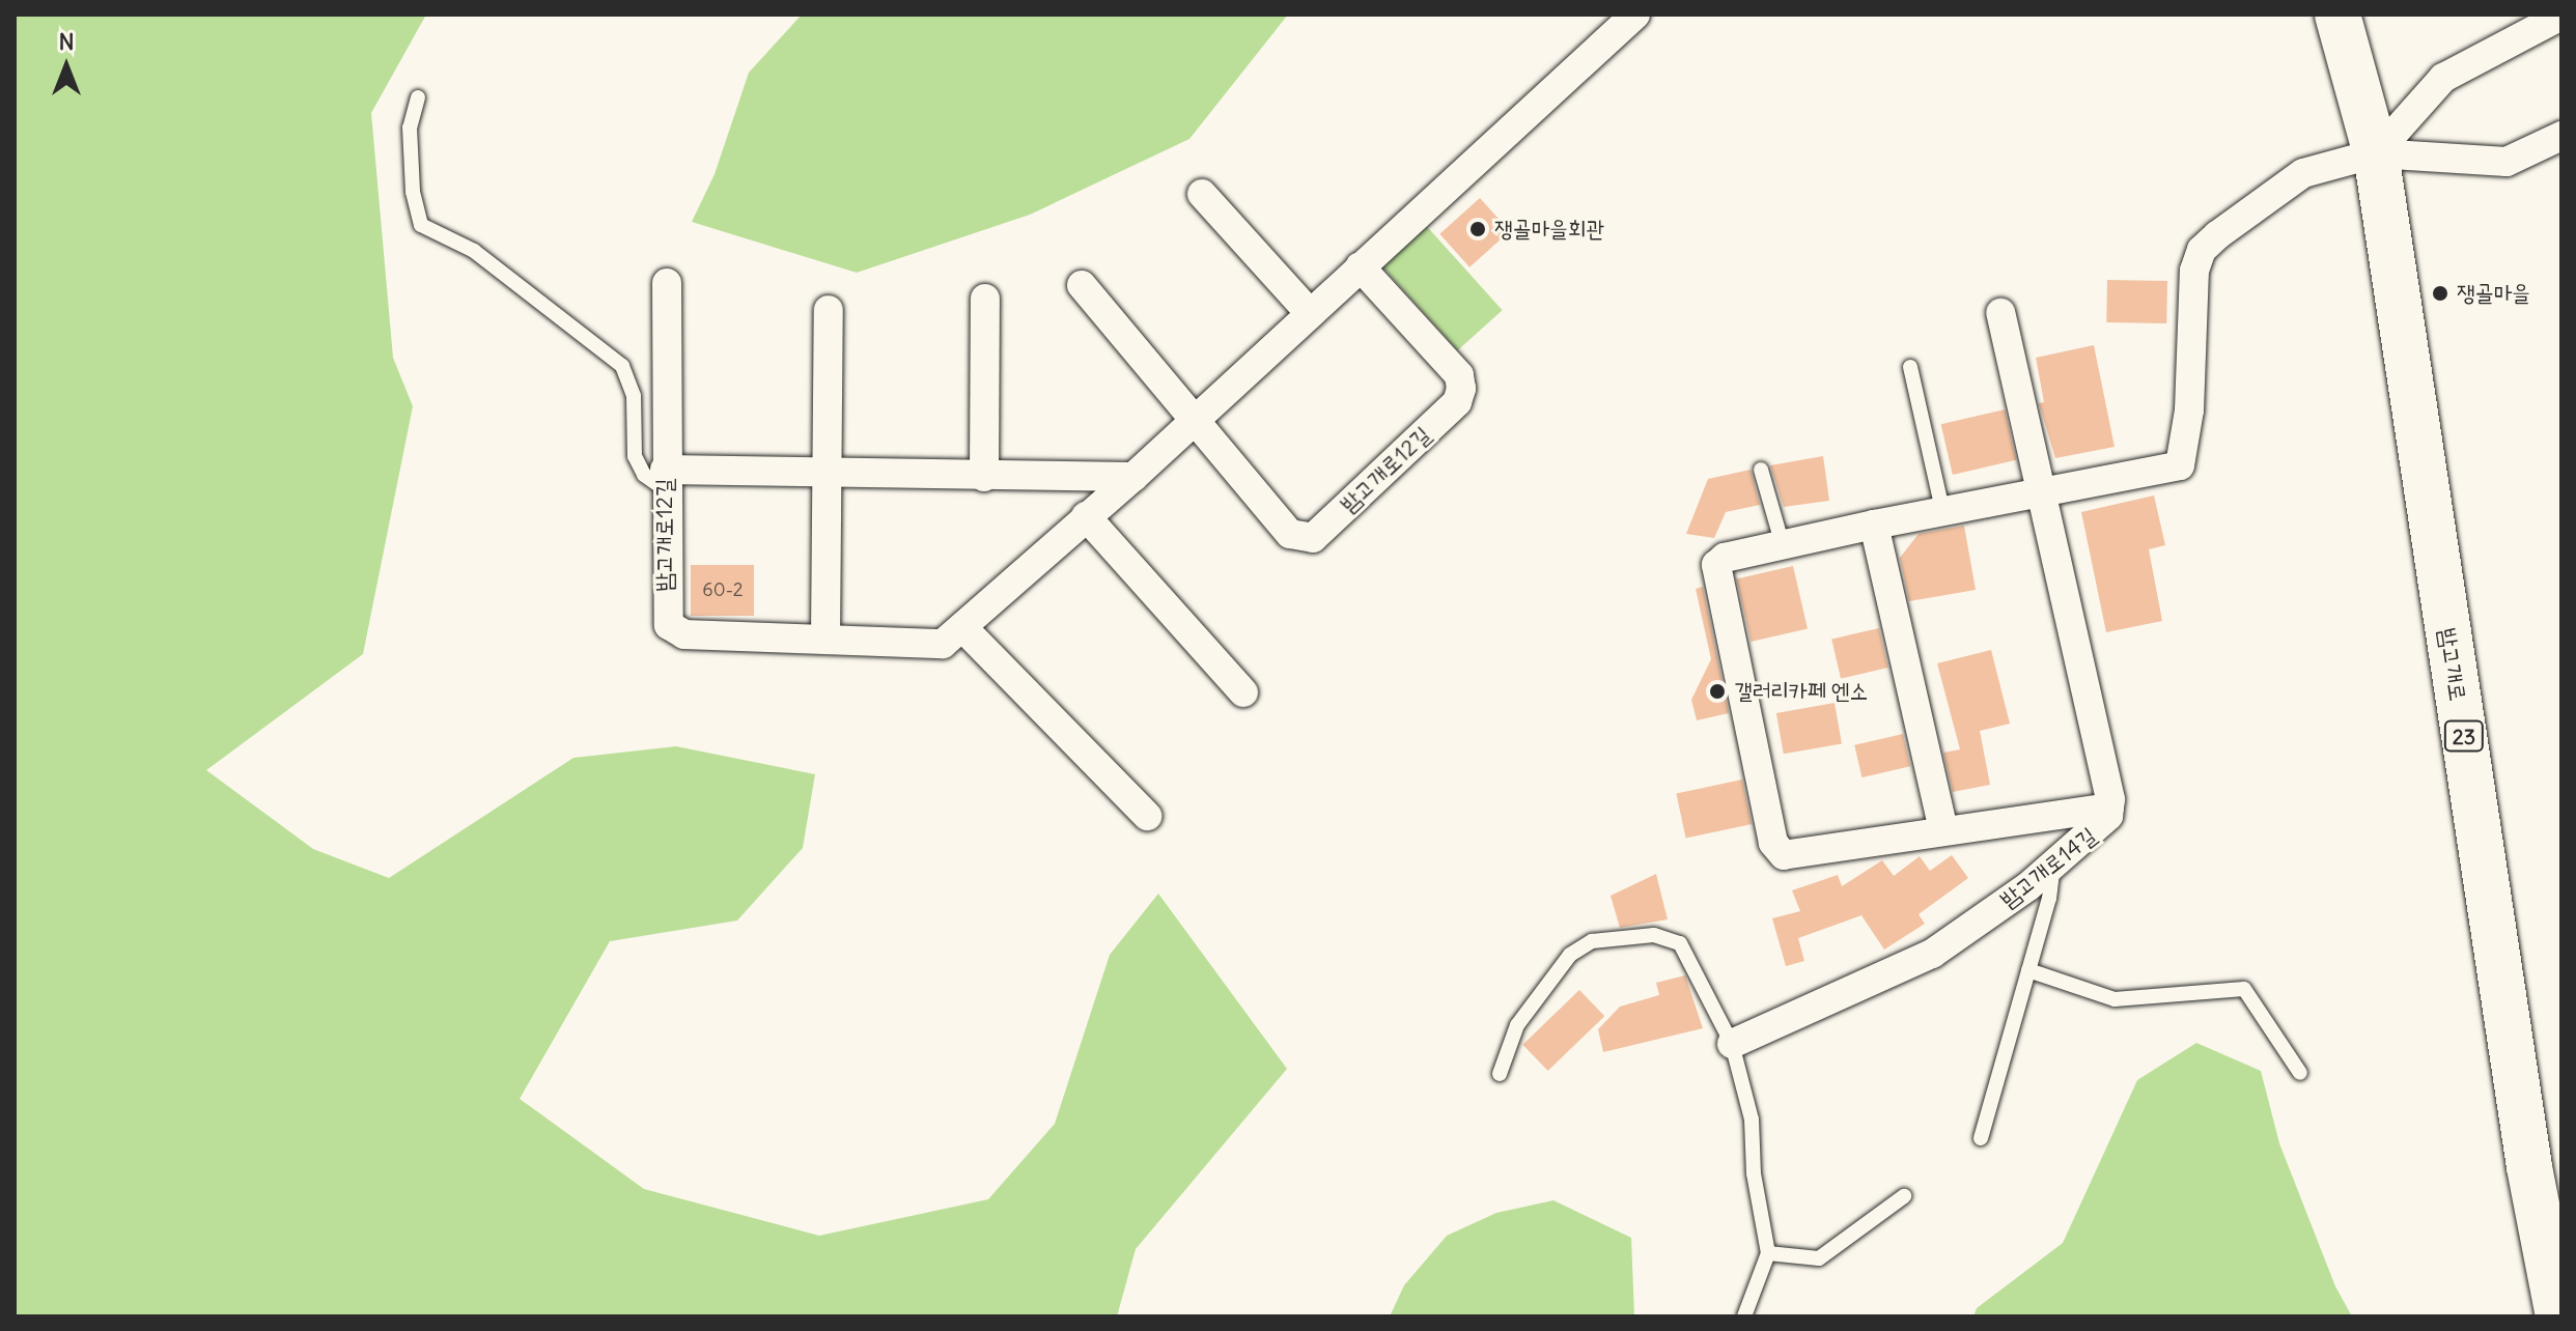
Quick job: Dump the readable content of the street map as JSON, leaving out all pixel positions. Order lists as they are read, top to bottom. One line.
{"streets":{"main road":["밤고개로","23"],"street":["밤고개로12길","밤고개로14길"]},"places":["쟁골마을회관","쟁골마을","갤러리카페 엔소"],"house_numbers":["60-2"],"north":"top"}
